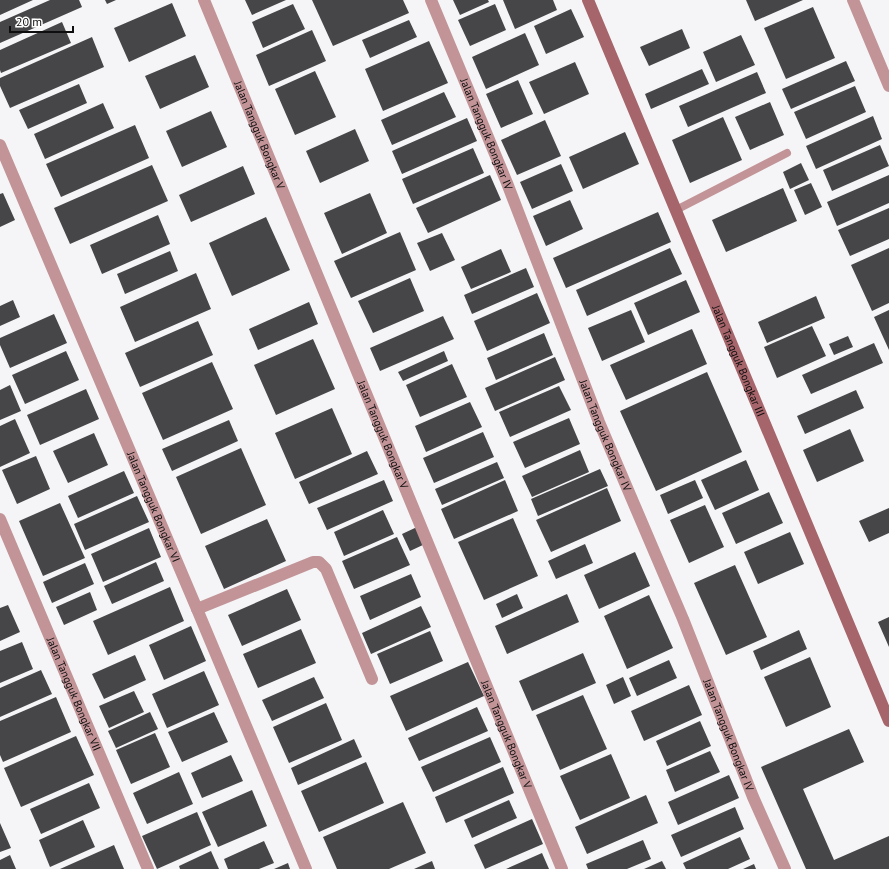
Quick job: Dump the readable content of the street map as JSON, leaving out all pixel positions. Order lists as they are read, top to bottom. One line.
{"streets":{"street":["Jalan Tangguk Bongkar IV","Jalan Tangguk Bongkar V","Jalan Tangguk Bongkar III","Jalan Tangguk Bongkar VI","Jalan Tangguk Bongkar VII"]},"scale_bar":"20 m"}
